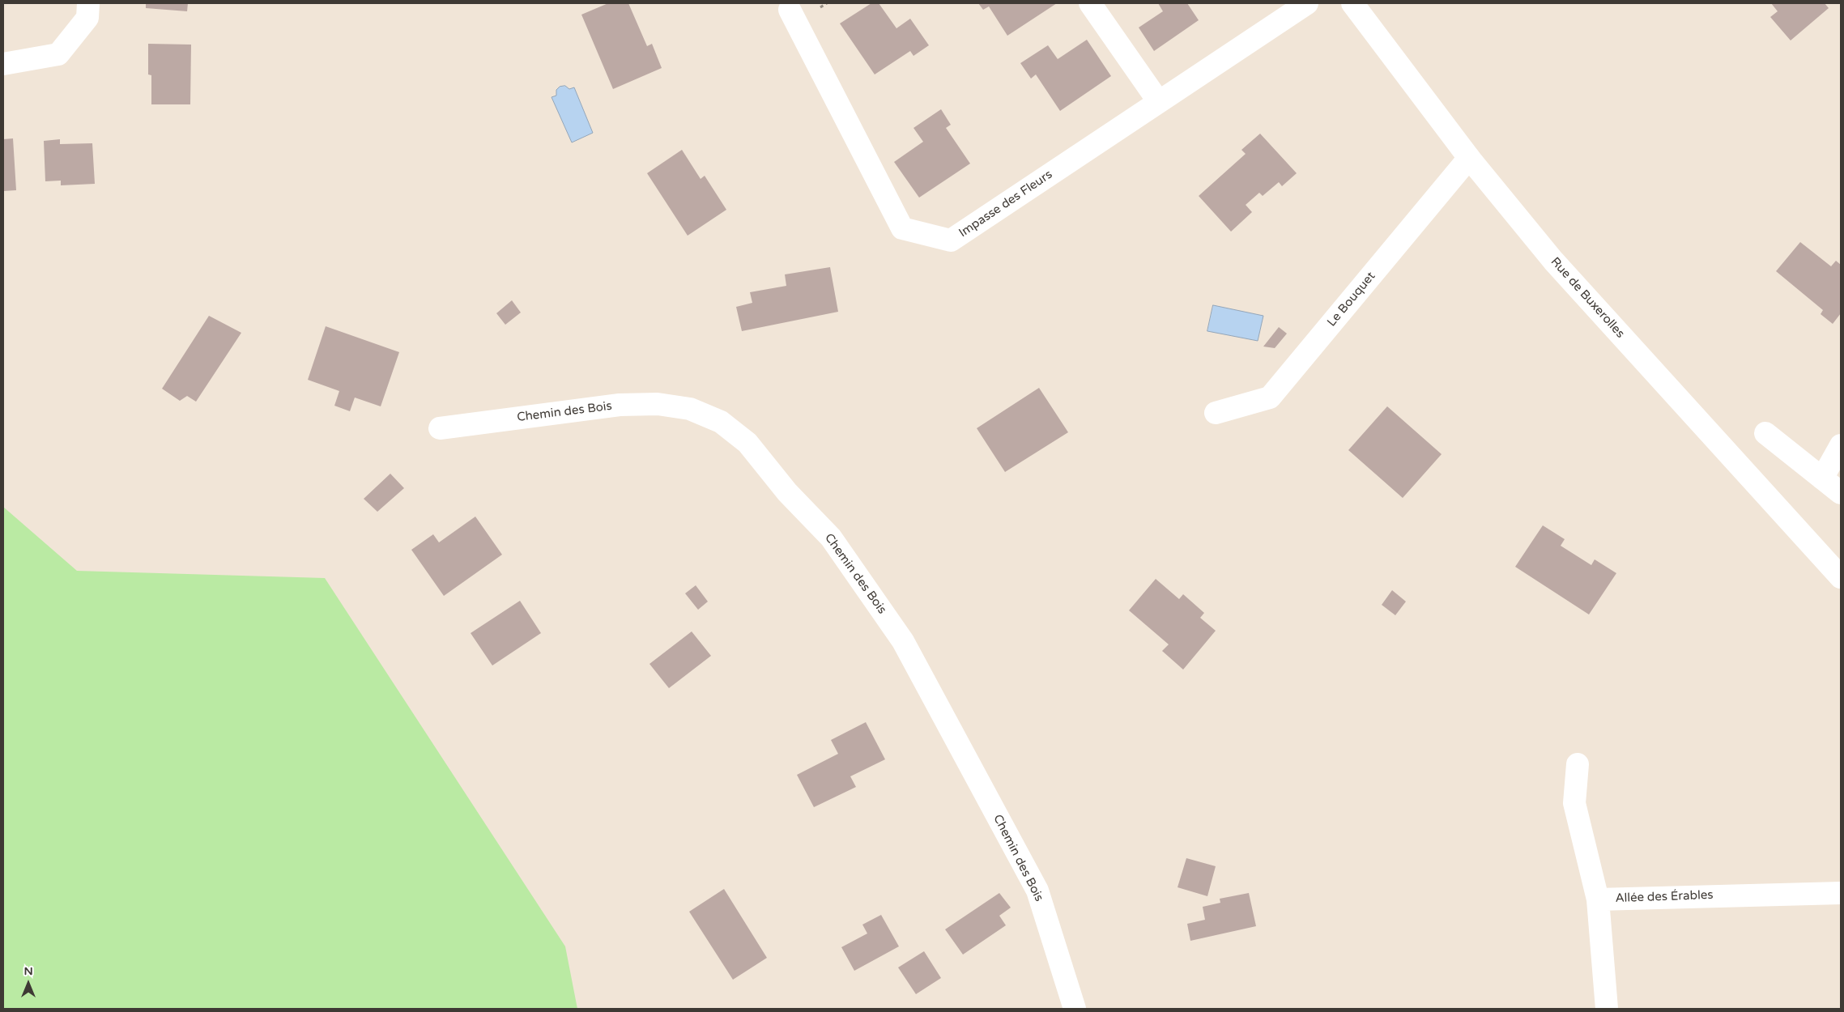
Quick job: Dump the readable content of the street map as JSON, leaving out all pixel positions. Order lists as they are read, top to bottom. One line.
{"streets":{"street":["Impasse des Fleurs","Rue de Buxerolles","Le Bouquet","Chemin des Bois","Allée des Érables"]},"crossings":[["Rue de Buxerolles","Le Bouquet"]],"north":"top"}
